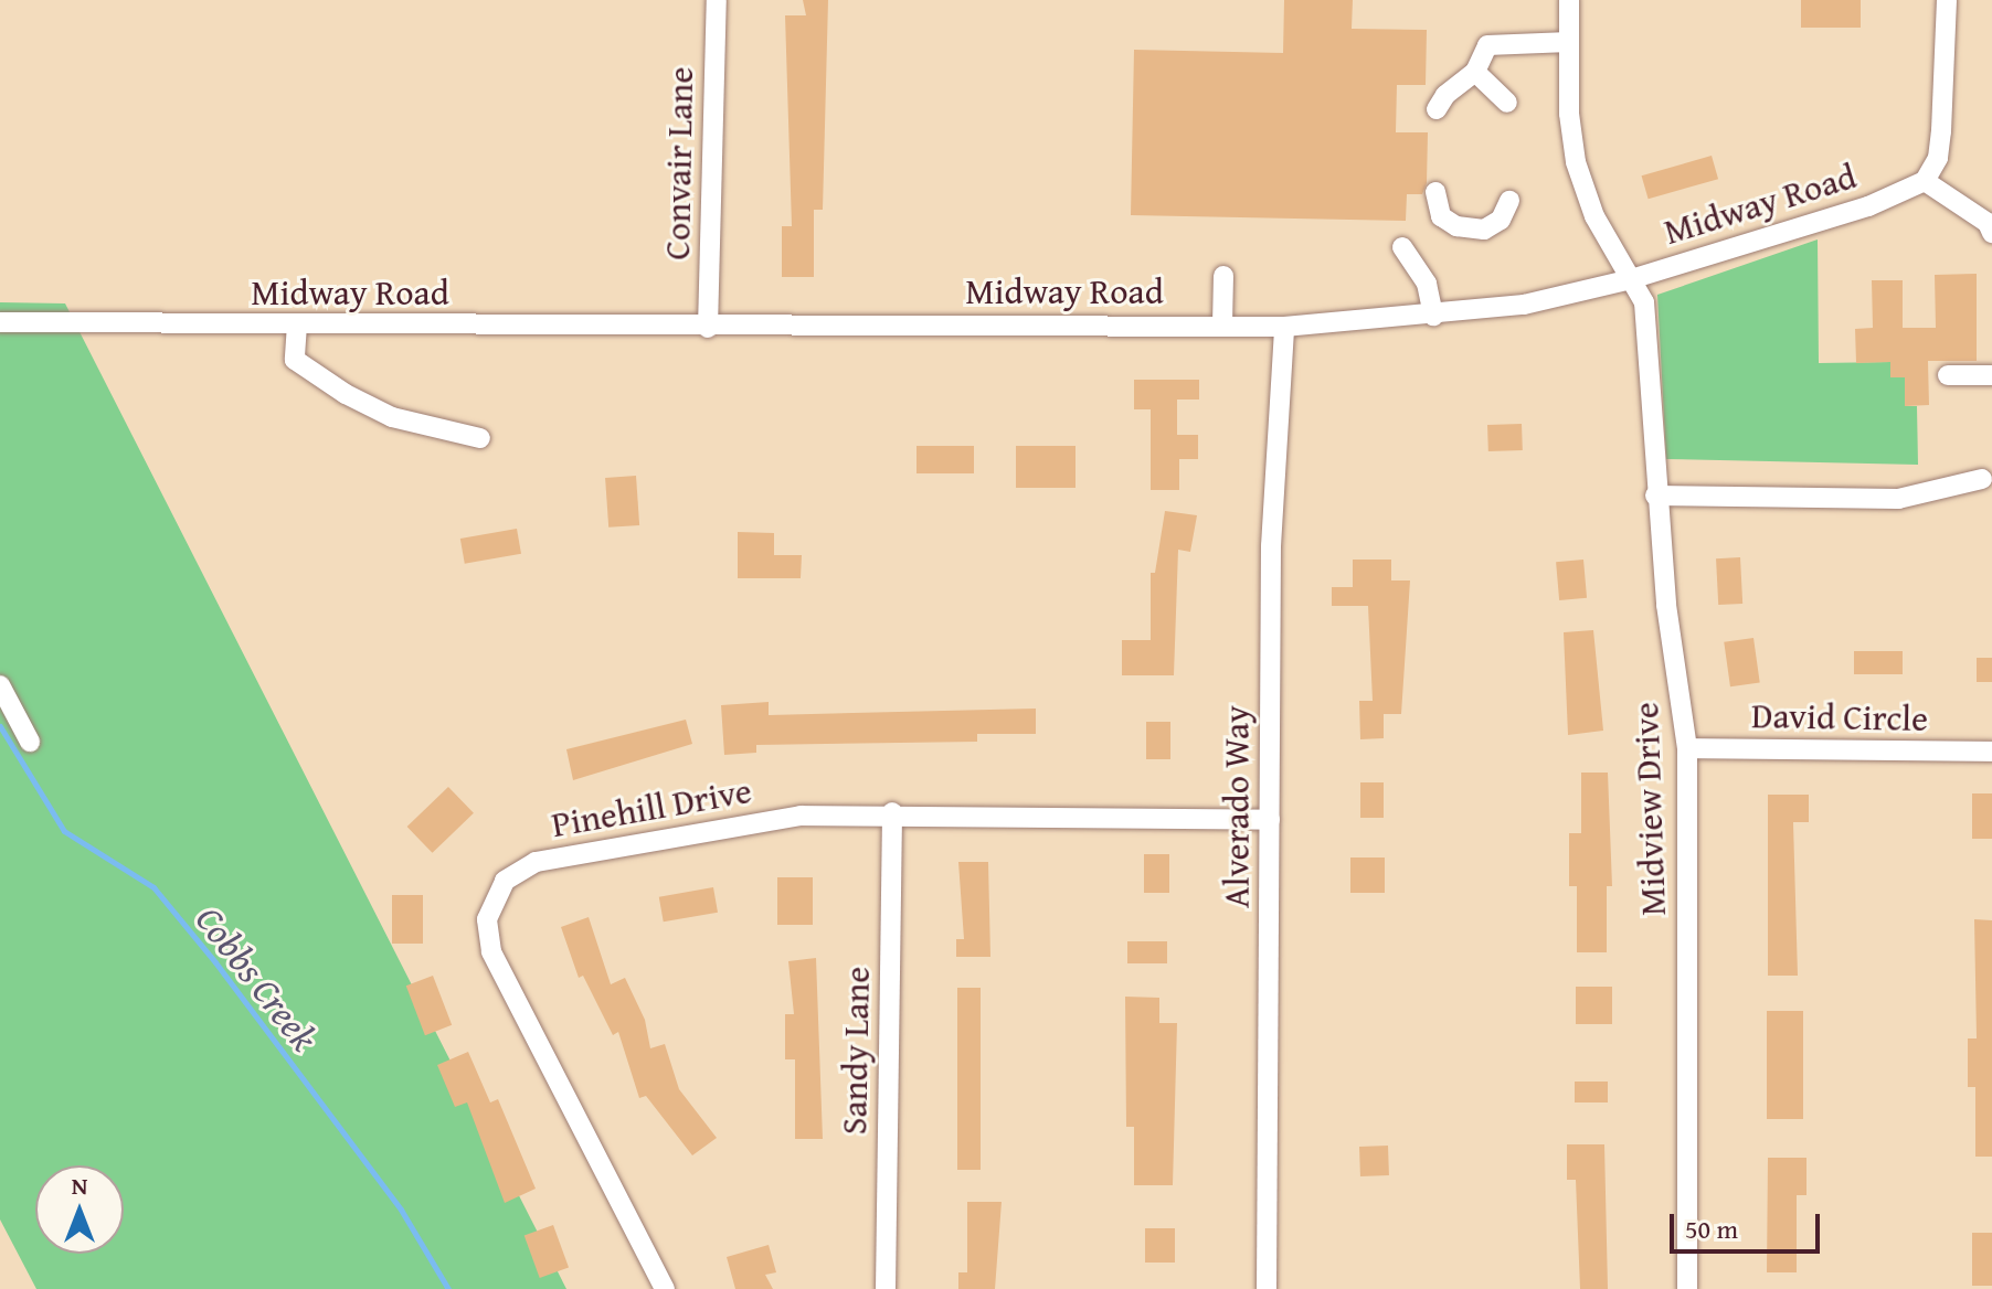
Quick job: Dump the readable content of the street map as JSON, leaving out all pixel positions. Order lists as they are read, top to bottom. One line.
{"streets":{"street":["Convair Lane","Midway Road","David Circle","Alverado Way","Pinehill Drive","Midview Drive","Sandy Lane"]},"crossings":[["Convair Lane","Midway Road"],["Midway Road","Alverado Way"],["Midway Road","Midview Drive"],["David Circle","Midview Drive"],["Alverado Way","Pinehill Drive"],["Pinehill Drive","Sandy Lane"]],"water":["Cobbs Creek"],"scale_bar":"50 m","north":"top"}
